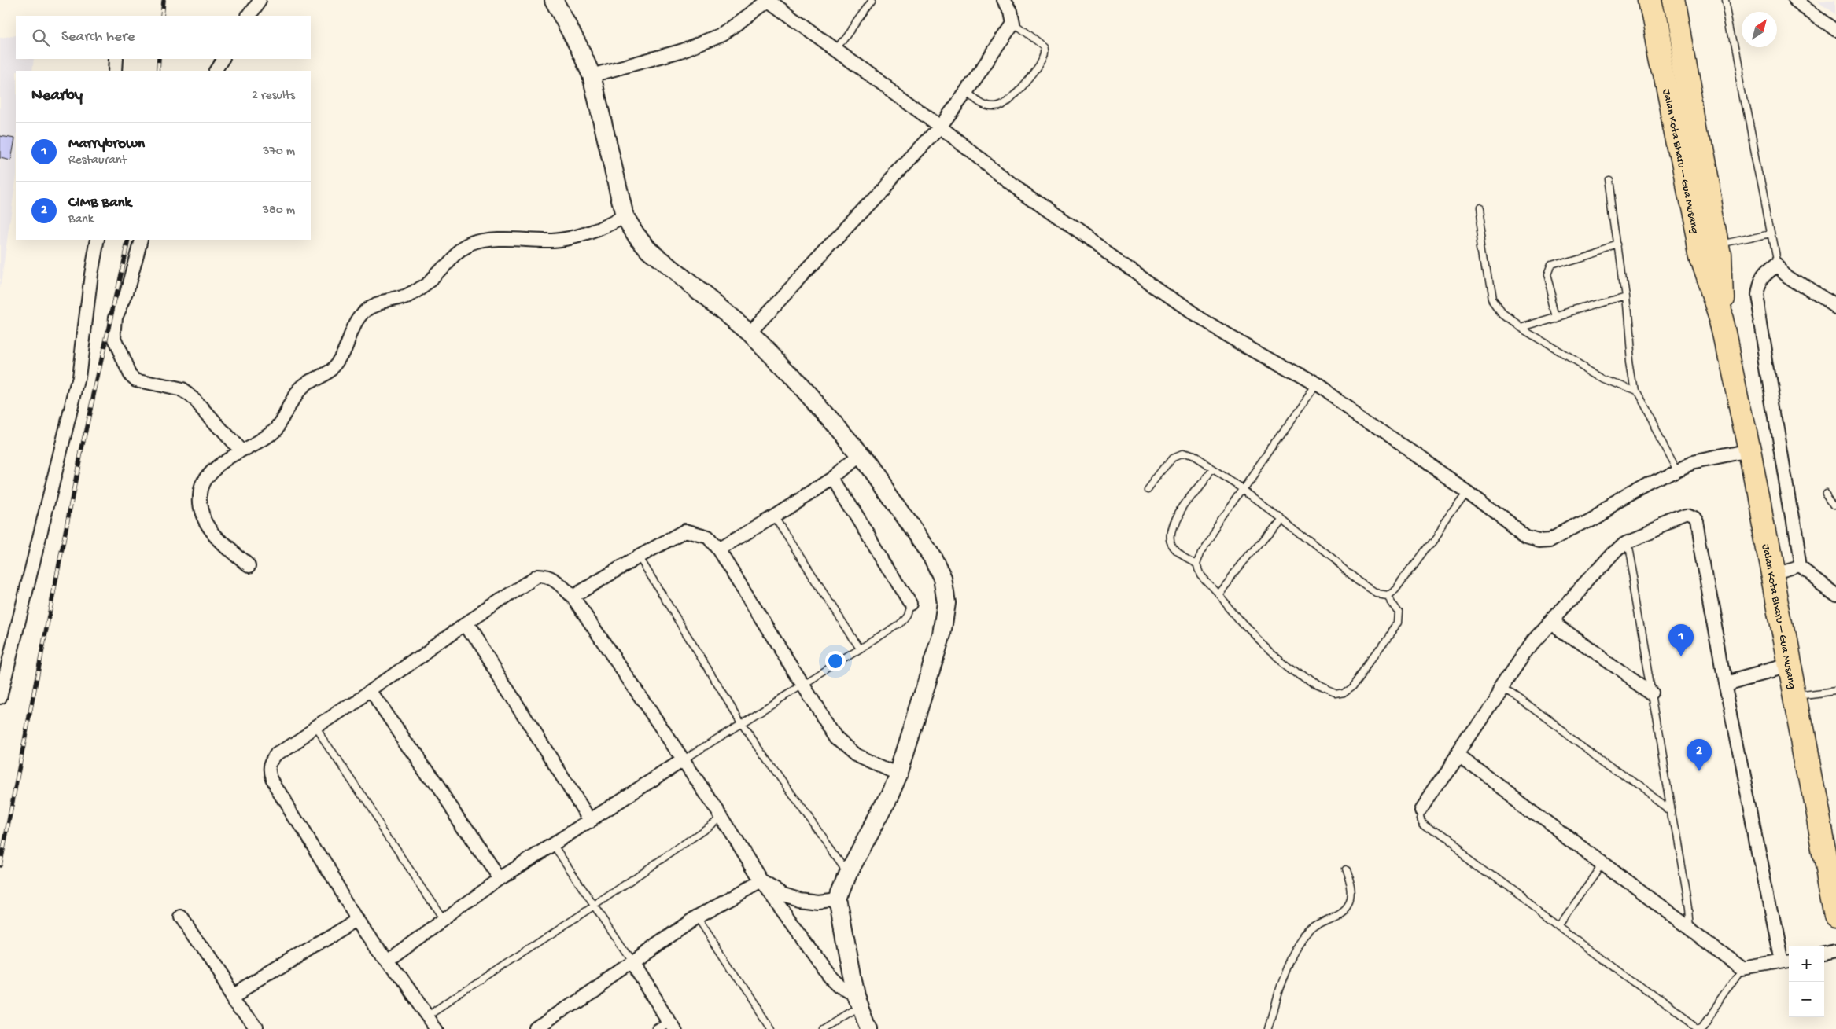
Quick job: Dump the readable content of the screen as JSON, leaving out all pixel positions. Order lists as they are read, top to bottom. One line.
{"streets":{"highway":["Jalan Kota Bharu – Gua Musang"]},"north":"top right","page":{"search":"Search here","heading":["Nearby","2 results"],"list":[{"mark":"1","name":"Marrybrown","note":"Restaurant","value":"370 m"},{"mark":"2","name":"CIMB Bank","note":"Bank","value":"380 m"}],"pins":["1","2"],"map_buttons":["+","−"]}}
